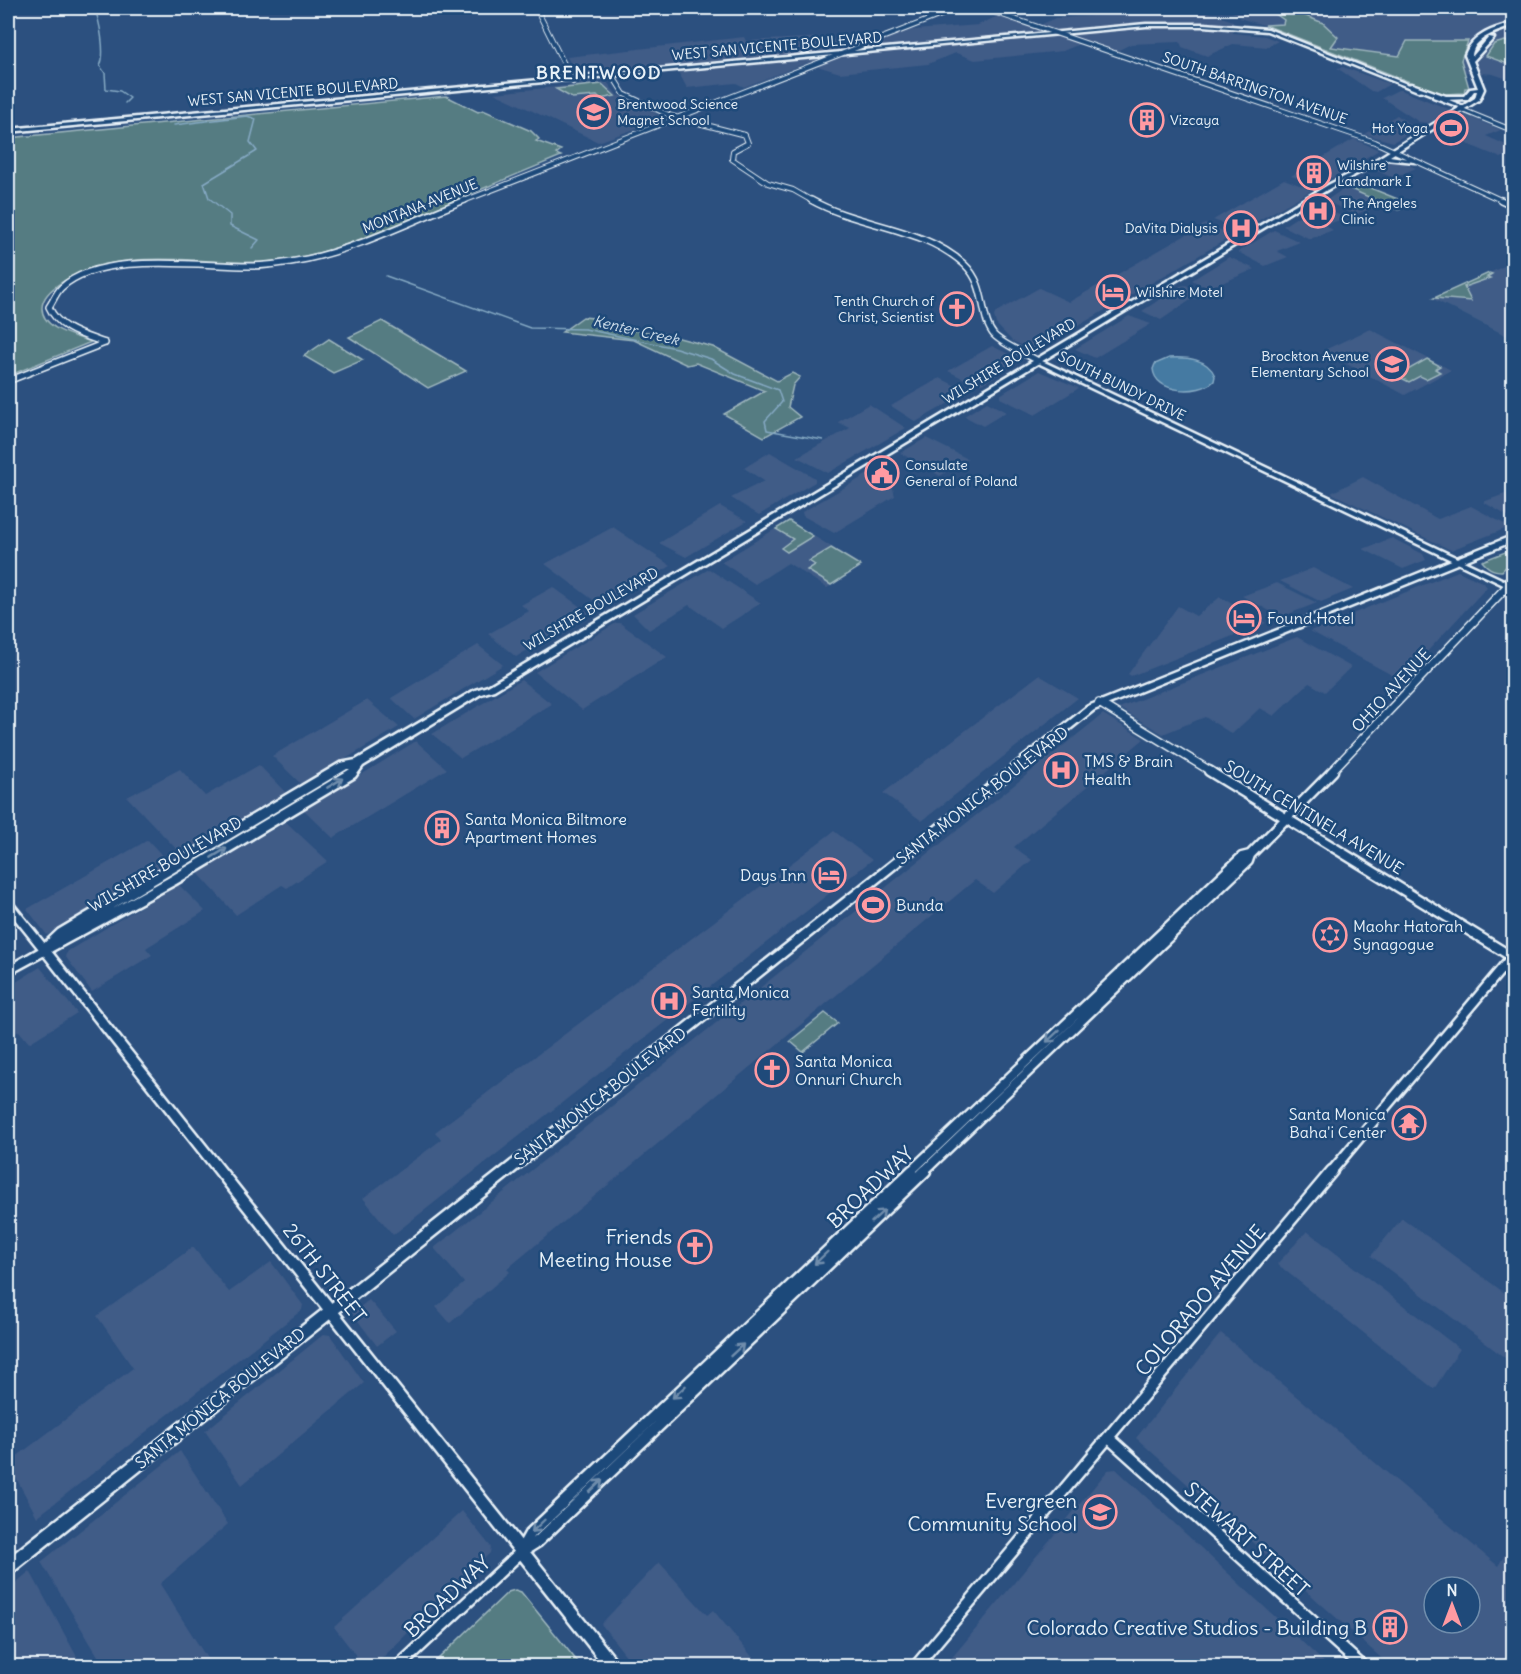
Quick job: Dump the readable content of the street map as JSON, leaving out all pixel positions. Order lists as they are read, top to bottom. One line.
{"streets":{"main road":["WEST SAN VICENTE BOULEVARD","WILSHIRE BOULEVARD","SOUTH BUNDY DRIVE","SANTA MONICA BOULEVARD","26TH STREET"],"street":["SOUTH BARRINGTON AVENUE","MONTANA AVENUE","OHIO AVENUE","SOUTH CENTINELA AVENUE","BROADWAY","COLORADO AVENUE","STEWART STREET"]},"crossings":[["WEST SAN VICENTE BOULEVARD","SOUTH BARRINGTON AVENUE"],["WEST SAN VICENTE BOULEVARD","MONTANA AVENUE"],["WEST SAN VICENTE BOULEVARD","WILSHIRE BOULEVARD"],["WEST SAN VICENTE BOULEVARD","SOUTH BUNDY DRIVE"],["SOUTH BARRINGTON AVENUE","WILSHIRE BOULEVARD"],["MONTANA AVENUE","SOUTH BUNDY DRIVE"],["WILSHIRE BOULEVARD","SOUTH BUNDY DRIVE"],["WILSHIRE BOULEVARD","26TH STREET"],["SOUTH BUNDY DRIVE","OHIO AVENUE"],["SOUTH BUNDY DRIVE","SANTA MONICA BOULEVARD"],["OHIO AVENUE","SOUTH CENTINELA AVENUE"],["OHIO AVENUE","BROADWAY"],["SANTA MONICA BOULEVARD","SOUTH CENTINELA AVENUE"],["SANTA MONICA BOULEVARD","26TH STREET"],["SOUTH CENTINELA AVENUE","BROADWAY"],["SOUTH CENTINELA AVENUE","COLORADO AVENUE"],["BROADWAY","26TH STREET"],["COLORADO AVENUE","STEWART STREET"]],"districts":["BRENTWOOD"],"water":["Kenter Creek"],"places":{"school or university":["Brentwood Science Magnet School","Brockton Avenue Elementary School","Evergreen Community School"],"building":["Vizcaya","Wilshire Landmark I","Santa Monica Biltmore Apartment Homes","Colorado Creative Studios - Building B"],"sports":["Hot Yoga","Bunda"],"hospital":["The Angeles Clinic","DaVita Dialysis","TMS & Brain Health","Santa Monica Fertility"],"hotel":["Wilshire Motel","Found Hotel","Days Inn"],"church":["Tenth Church of Christ, Scientist","Santa Monica Onnuri Church","Friends Meeting House"],"public building":["Consulate General of Poland"],"synagogue":["Maohr Hatorah Synagogue"],"temple":["Santa Monica Baha'i Center"]},"north":"top"}
